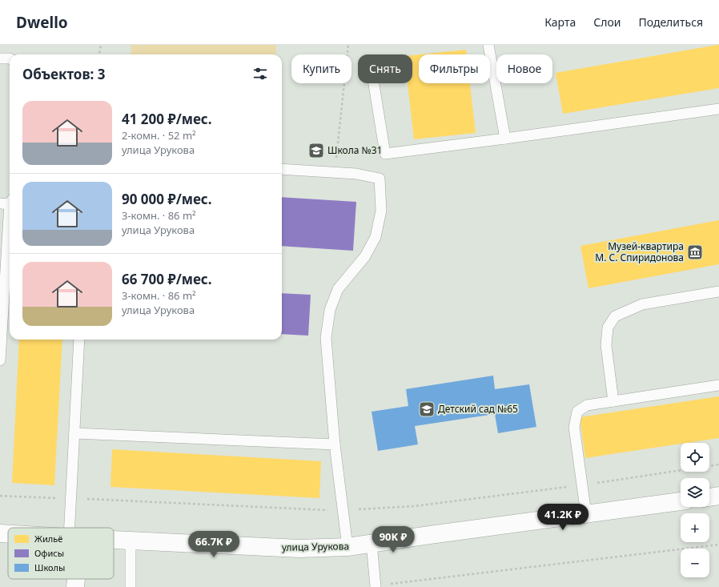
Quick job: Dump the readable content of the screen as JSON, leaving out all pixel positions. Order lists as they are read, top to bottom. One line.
{"streets":{"street":["улица Урукова"]},"places":{"school or university":["Школа №31","Детский сад №65"],"museum":["Музей-квартира М. С. Спиридонова"]},"legend":["Жильё","Офисы","Школы"],"page":{"header":"Dwello","nav":["Карта","Слои","Поделиться"],"chip":["Купить","Снять","Фильтры","Новое"],"heading":"Объектов: 3","list":[{"name":"41 200 ₽/мес.","note":"2-комн. · 52 m² · улица Урукова"},{"name":"90 000 ₽/мес.","note":"3-комн. · 86 m² · улица Урукова"},{"name":"66 700 ₽/мес.","note":"3-комн. · 86 m² · улица Урукова"}],"map_buttons":["+","−"],"price":["41.2K ₽","90K ₽","66.7K ₽"]}}
